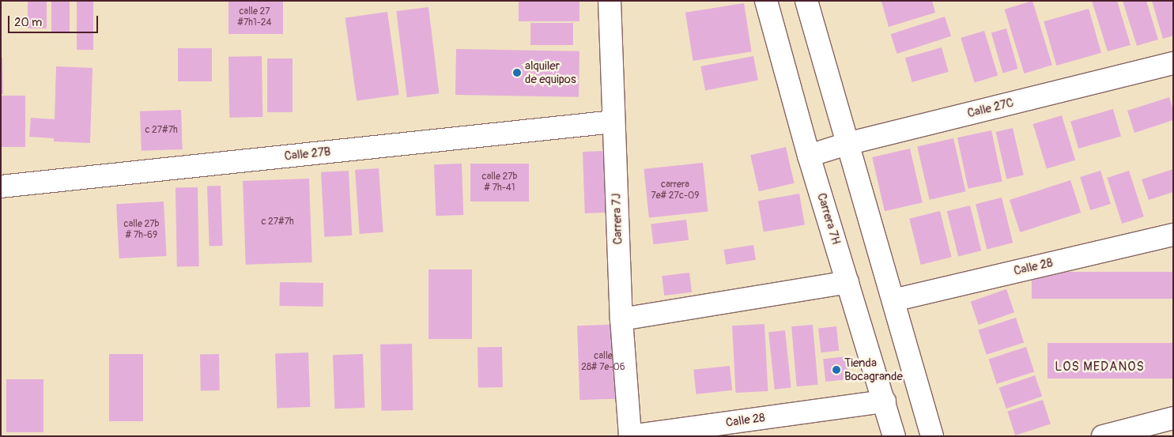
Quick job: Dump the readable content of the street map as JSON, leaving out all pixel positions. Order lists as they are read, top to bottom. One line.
{"streets":{"street":["Calle 27C","Calle 27B","Carrera 7J","Carrera 7H","Calle 28"]},"crossings":[["Calle 27C","Carrera 7H"],["Calle 27B","Carrera 7J"],["Carrera 7J","Calle 28"],["Carrera 7H","Calle 28"]],"districts":["LOS MEDANOS"],"places":["alquiler de equipos","Tienda Bocagrande"],"house_numbers":["calle 27 #7h1-24","c 27#7h","calle 27b # 7h-41","carrera 7e# 27c-09","c 27#7h","calle 27b # 7h-69","calle 28# 7e-06"],"scale_bar":"20 m"}
